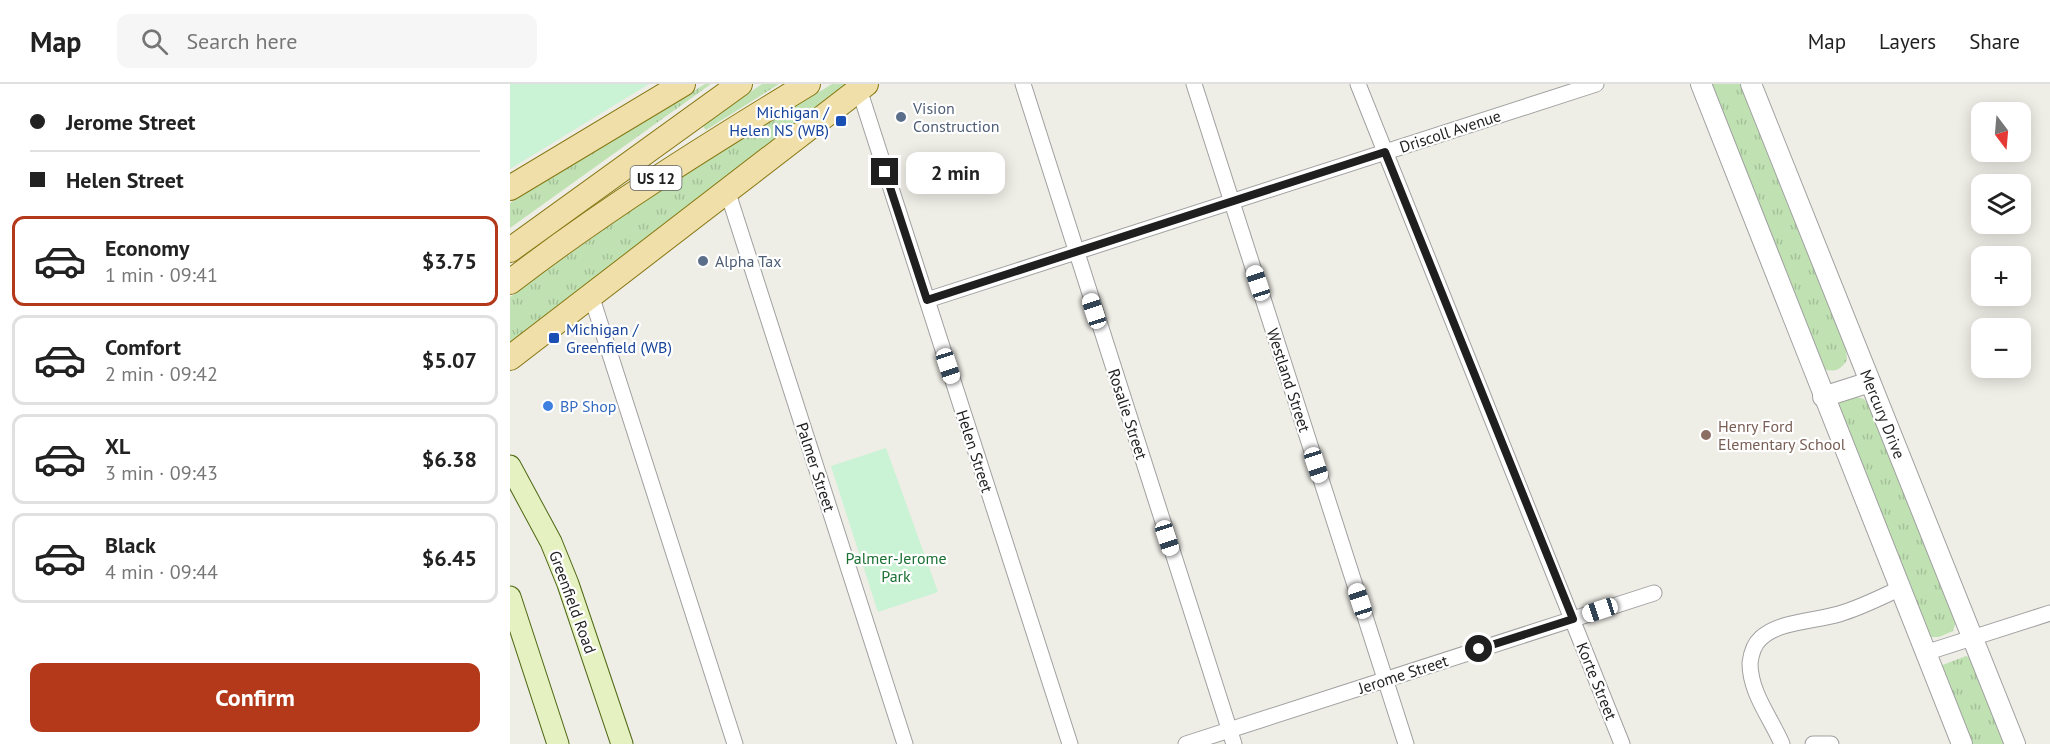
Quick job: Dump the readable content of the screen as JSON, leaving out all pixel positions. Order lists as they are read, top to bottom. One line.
{"streets":{"main road":["US 12","Greenfield Road"],"street":["Driscoll Avenue","Westland Street","Rosalie Street","Mercury Drive","Helen Street","Palmer Street","Jerome Street","Korte Street"]},"crossings":[["Driscoll Avenue","Westland Street"],["Driscoll Avenue","Rosalie Street"],["Driscoll Avenue","Helen Street"],["Driscoll Avenue","Korte Street"],["Westland Street","Jerome Street"],["Rosalie Street","Jerome Street"],["Jerome Street","Korte Street"]],"parks":["Palmer-Jerome Park"],"places":{"other":["Vision Construction","Alpha Tax","BP Shop","Henry Ford Elementary School"],"transit":["Michigan / Helen NS (WB)","Michigan / Greenfield (WB)"]},"north":"bottom","page":{"header":"Map","search":"Search here","nav":["Map","Layers","Share"],"banner":["Jerome Street","Helen Street"],"map_buttons":["+","−"],"bubble":"2 min","list":[{"name":"Economy","note":"1 min · 09:41","value":"$3.75"},{"name":"Comfort","note":"2 min · 09:42","value":"$5.07"},{"name":"XL","note":"3 min · 09:43","value":"$6.38"},{"name":"Black","note":"4 min · 09:44","value":"$6.45"}],"buttons":"Confirm"}}
